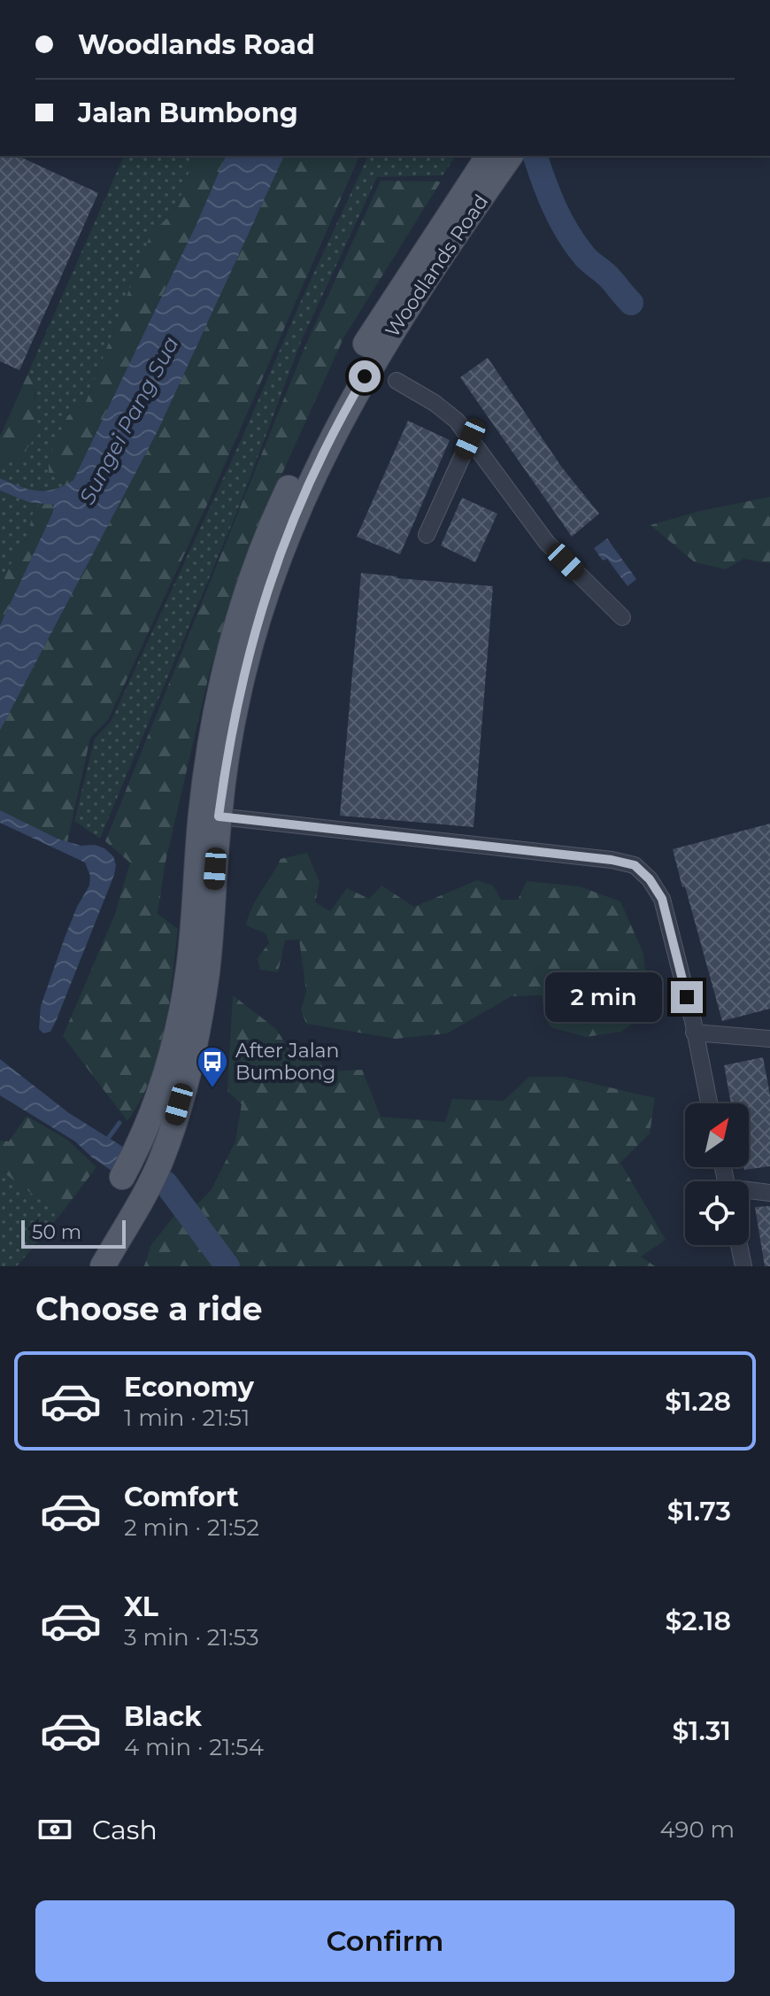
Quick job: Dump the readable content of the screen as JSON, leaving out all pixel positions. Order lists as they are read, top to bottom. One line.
{"streets":{"main road":["Woodlands Road"]},"water":["Sungei Pang Sua"],"places":{"bus stop":["After Jalan Bumbong"]},"scale_bar":"50 m","north":"top right","page":{"banner":["Woodlands Road","Jalan Bumbong"],"bubble":"2 min","scale":"50 m","heading":"Choose a ride","list":[{"name":"Economy","note":"1 min · 21:51","value":"$1.28"},{"name":"Comfort","note":"2 min · 21:52","value":"$1.73"},{"name":"XL","note":"3 min · 21:53","value":"$2.18"},{"name":"Black","note":"4 min · 21:54","value":"$1.31"}],"pay":["Cash","490 m"],"buttons":"Confirm"}}
